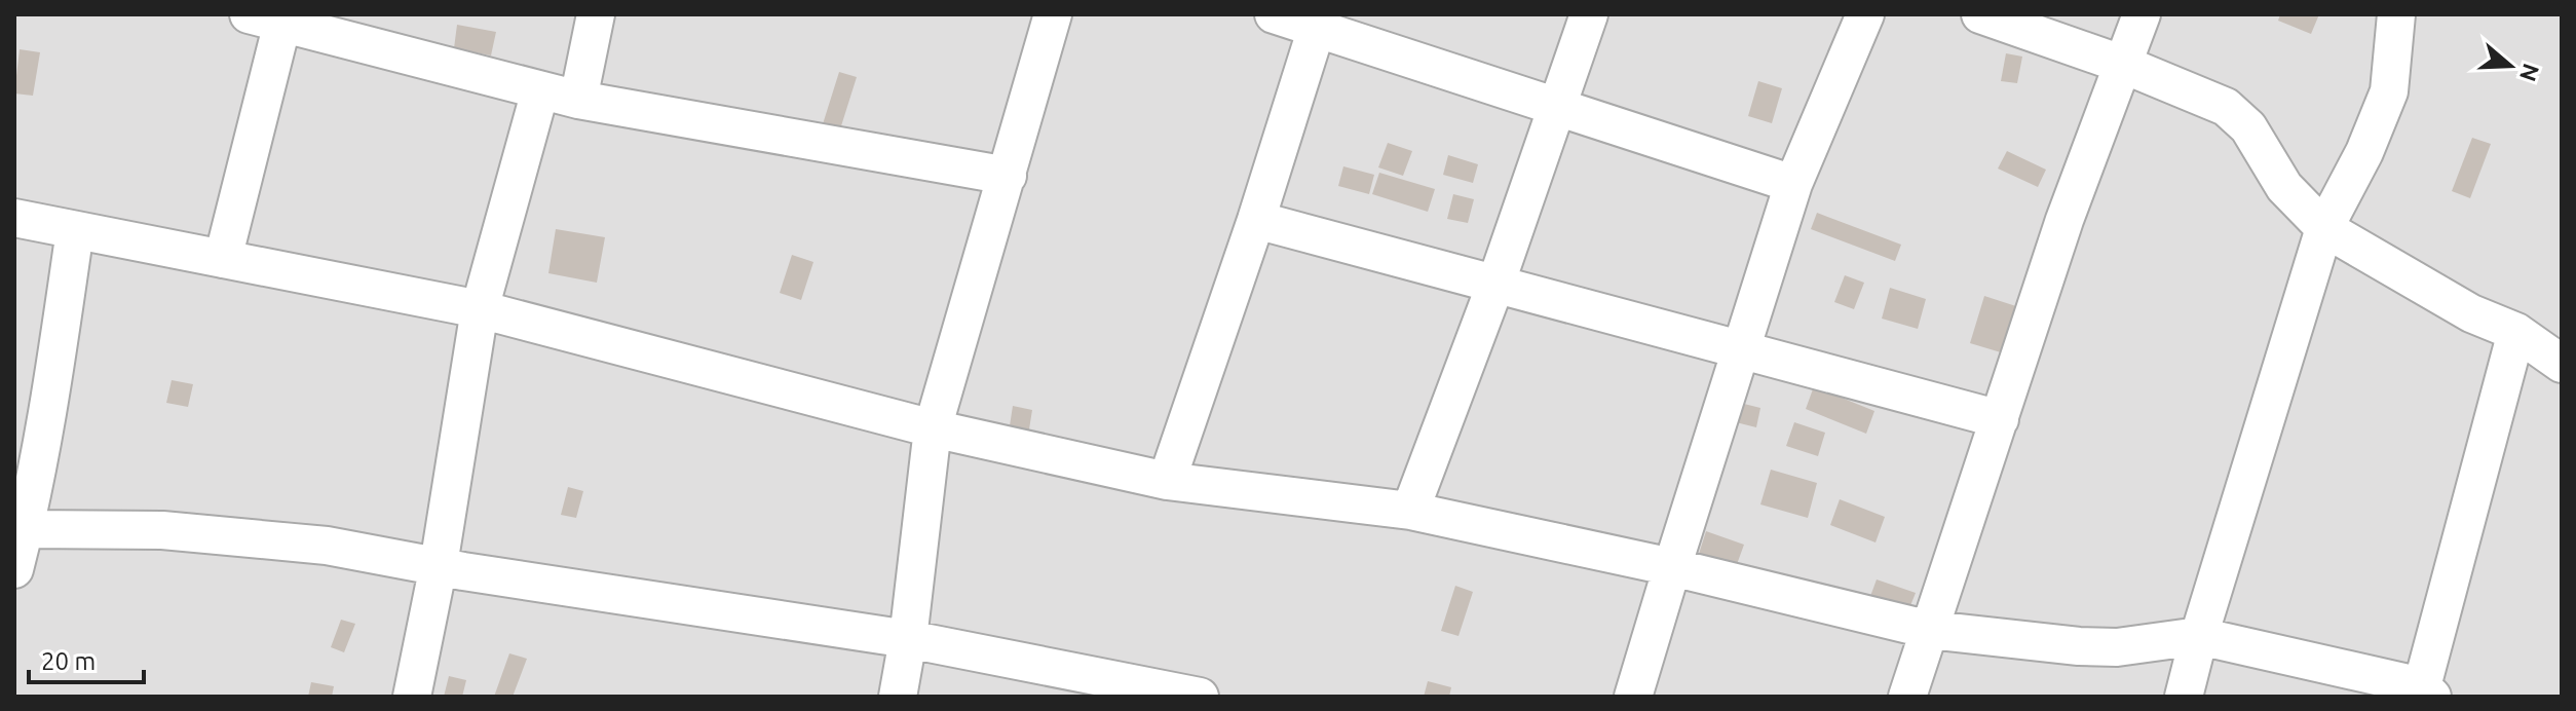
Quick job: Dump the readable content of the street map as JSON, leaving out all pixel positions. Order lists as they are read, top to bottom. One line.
{"scale_bar":"20 m","north":"right"}
